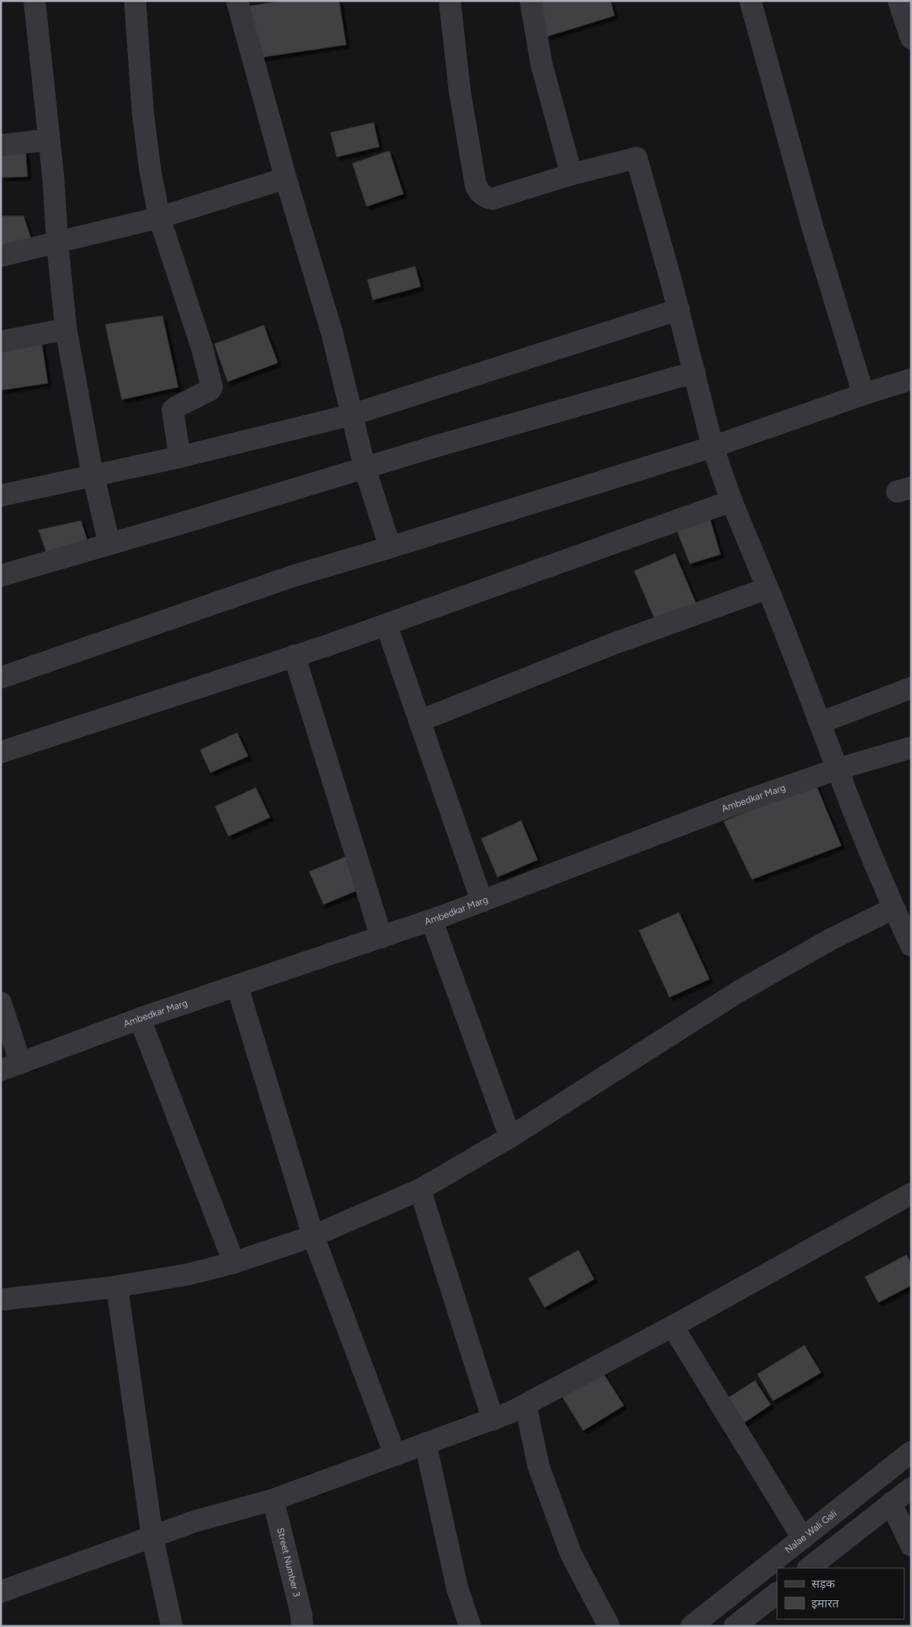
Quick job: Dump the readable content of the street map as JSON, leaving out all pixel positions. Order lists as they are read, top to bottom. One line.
{"streets":{"street":["Ambedkar Marg","Nalae Wali Gali","Street Number 3"]},"legend":["सड़क","इमारत"]}
